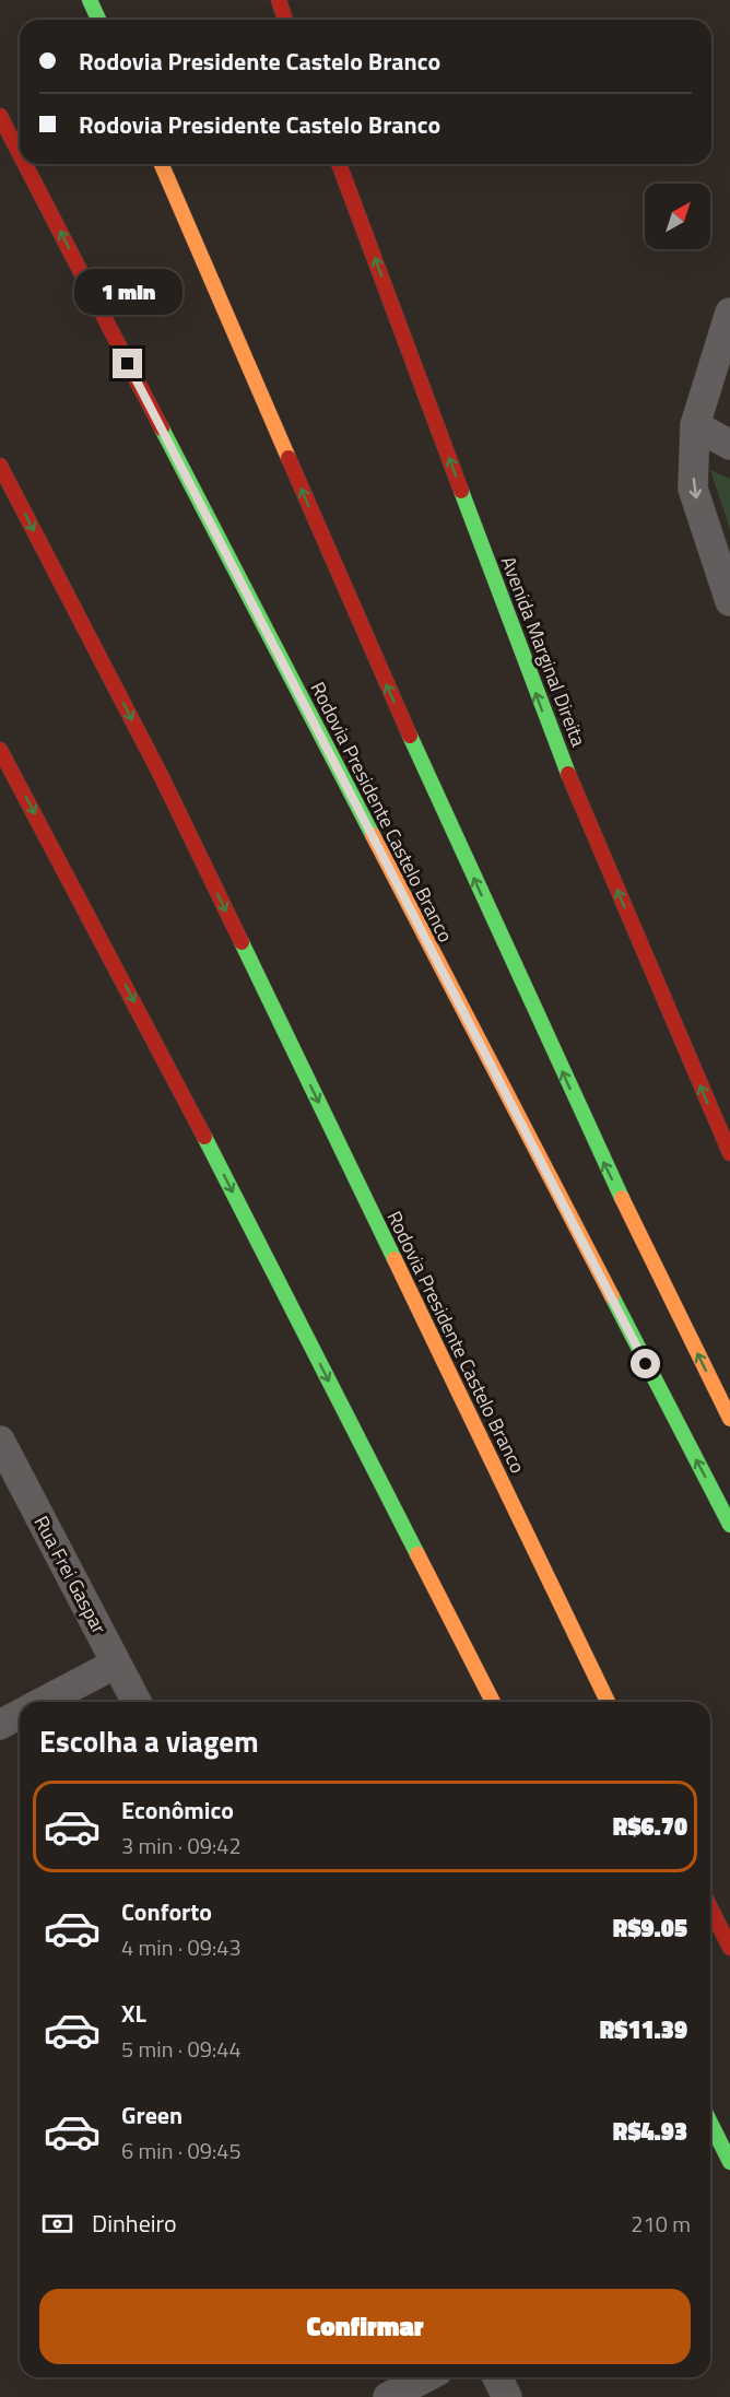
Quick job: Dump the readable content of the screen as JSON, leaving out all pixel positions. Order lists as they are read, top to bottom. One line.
{"streets":{"highway":["Avenida Marginal Direita","Rodovia Presidente Castelo Branco"],"street":["Rua Frei Gaspar"]},"north":"top right","page":{"banner":["Rodovia Presidente Castelo Branco","Rodovia Presidente Castelo Branco"],"bubble":"1 min","heading":"Escolha a viagem","list":[{"name":"Econômico","note":"3 min · 09:42","value":"R$6.70"},{"name":"Conforto","note":"4 min · 09:43","value":"R$9.05"},{"name":"XL","note":"5 min · 09:44","value":"R$11.39"},{"name":"Green","note":"6 min · 09:45","value":"R$4.93"}],"pay":["Dinheiro","210 m"],"buttons":"Confirmar"}}
